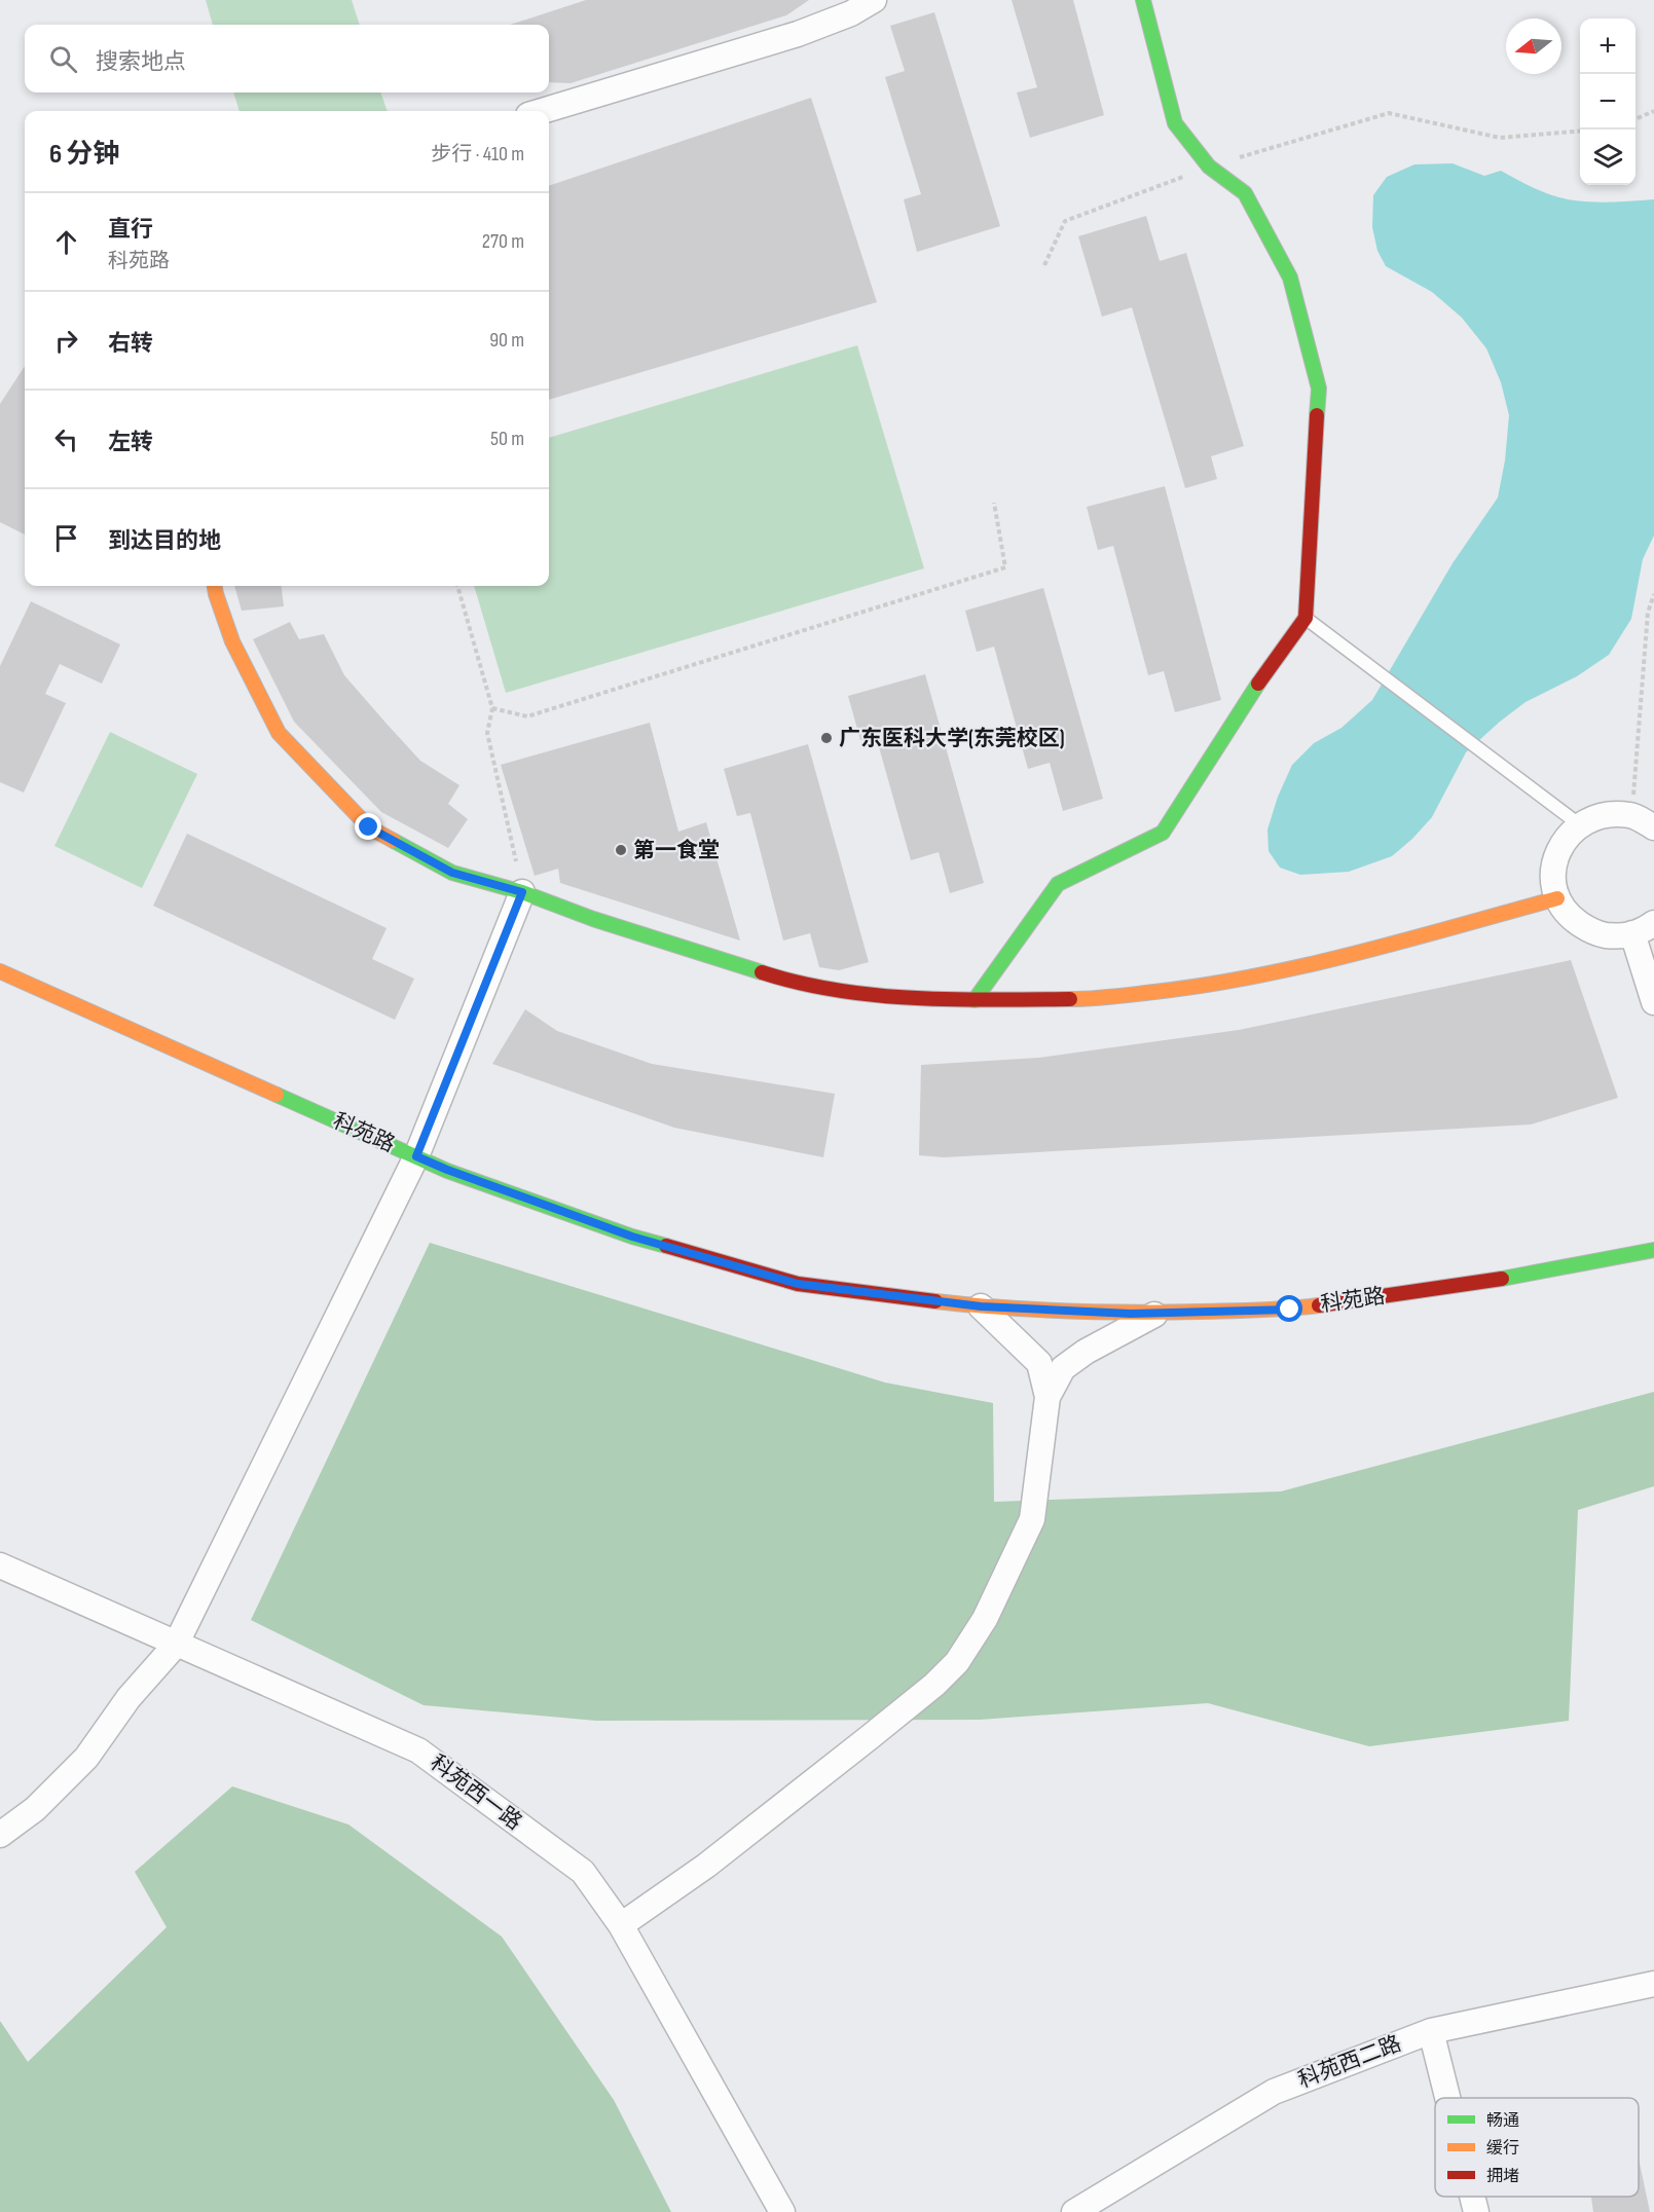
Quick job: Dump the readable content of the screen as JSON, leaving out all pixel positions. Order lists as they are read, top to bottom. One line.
{"streets":{"street":["科苑路","科苑西一路","科苑西二路"]},"places":["广东医科大学(东莞校区)","第一食堂"],"legend":["畅通","缓行","拥堵"],"north":"left","page":{"map_buttons":["+","−"],"search":"搜索地点","heading":["6 分钟","步行 · 410 m"],"list":[["直行","科苑路","270 m"],["右转","90 m"],["左转","50 m"],"到达目的地"]}}
